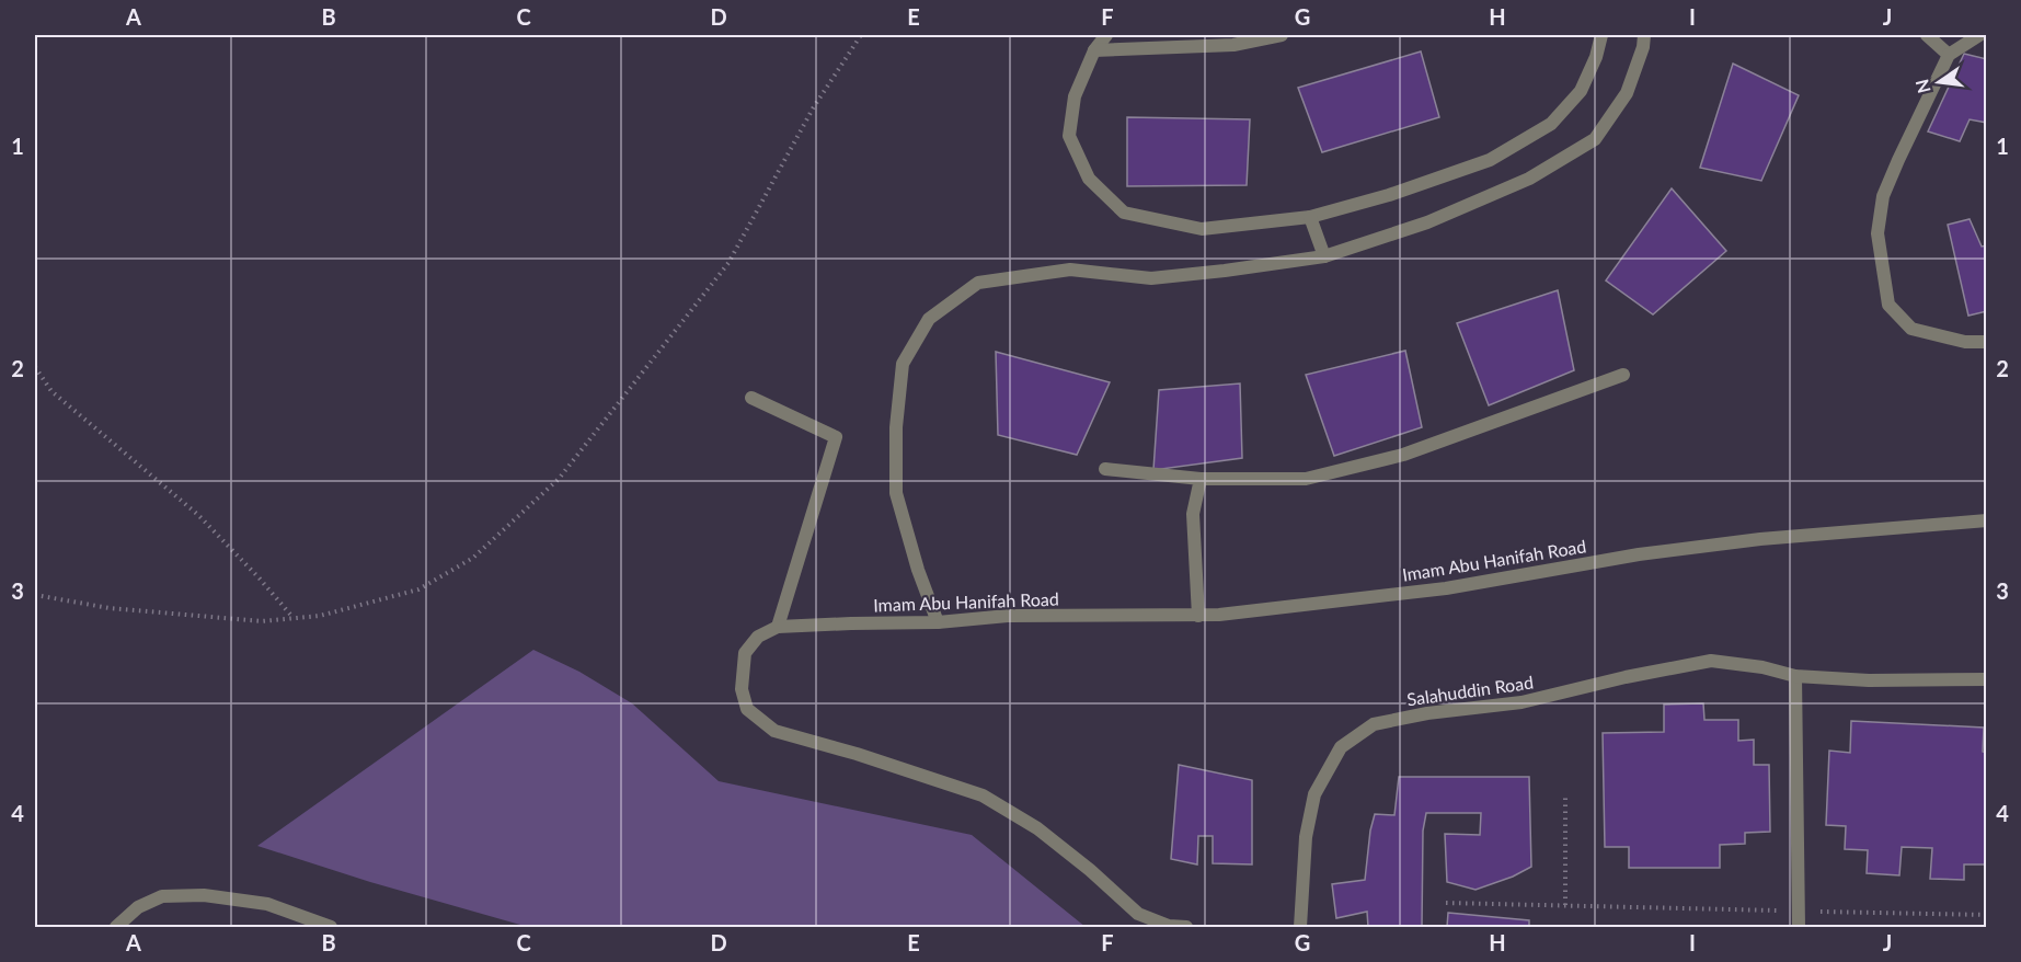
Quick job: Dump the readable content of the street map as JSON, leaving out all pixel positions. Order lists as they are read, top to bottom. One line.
{"streets":{"street":["Imam Abu Hanifah Road","Salahuddin Road"]},"north":"left","grid":{"columns":["A","B","C","D","E","F","G","H","I","J"],"rows":["1","2","3","4"]}}
